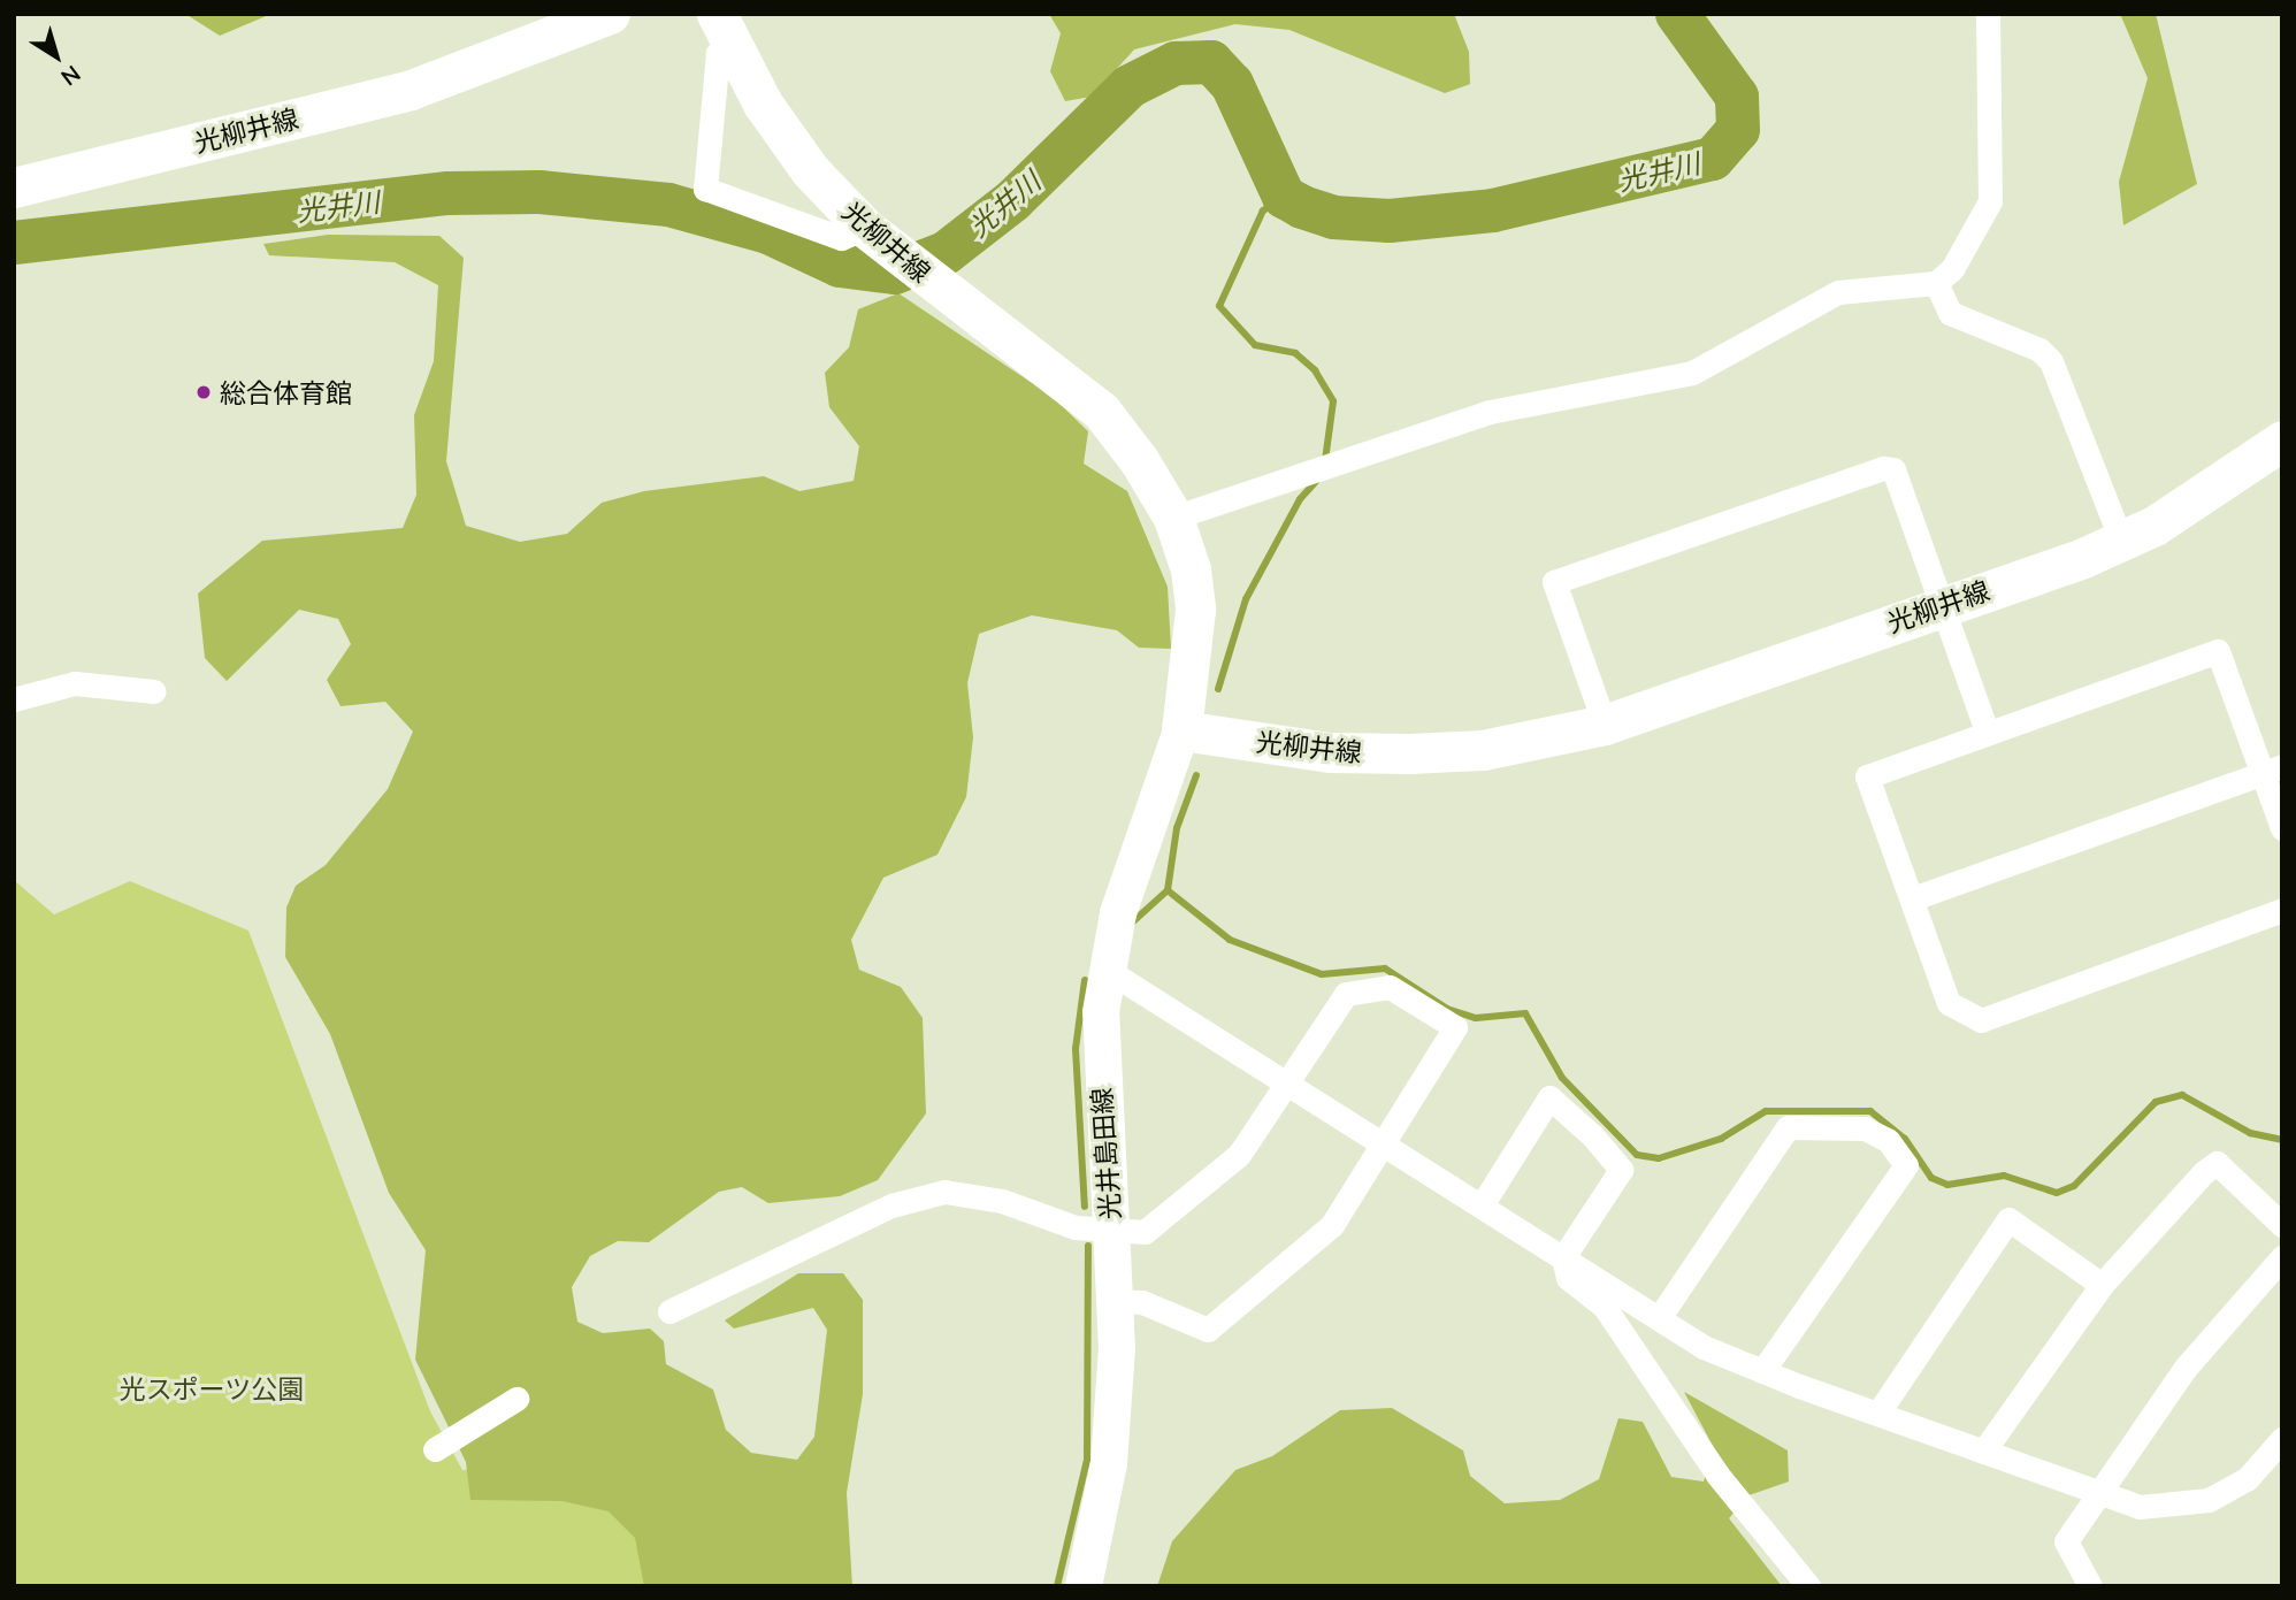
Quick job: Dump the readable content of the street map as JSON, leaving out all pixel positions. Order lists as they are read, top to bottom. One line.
{"streets":{"main road":["光柳井線","光井島田線"]},"crossings":[["光柳井線","光井島田線"]],"water":["光井川"],"parks":["光スポーツ公園"],"places":["総合体育館"],"north":"bottom right"}
